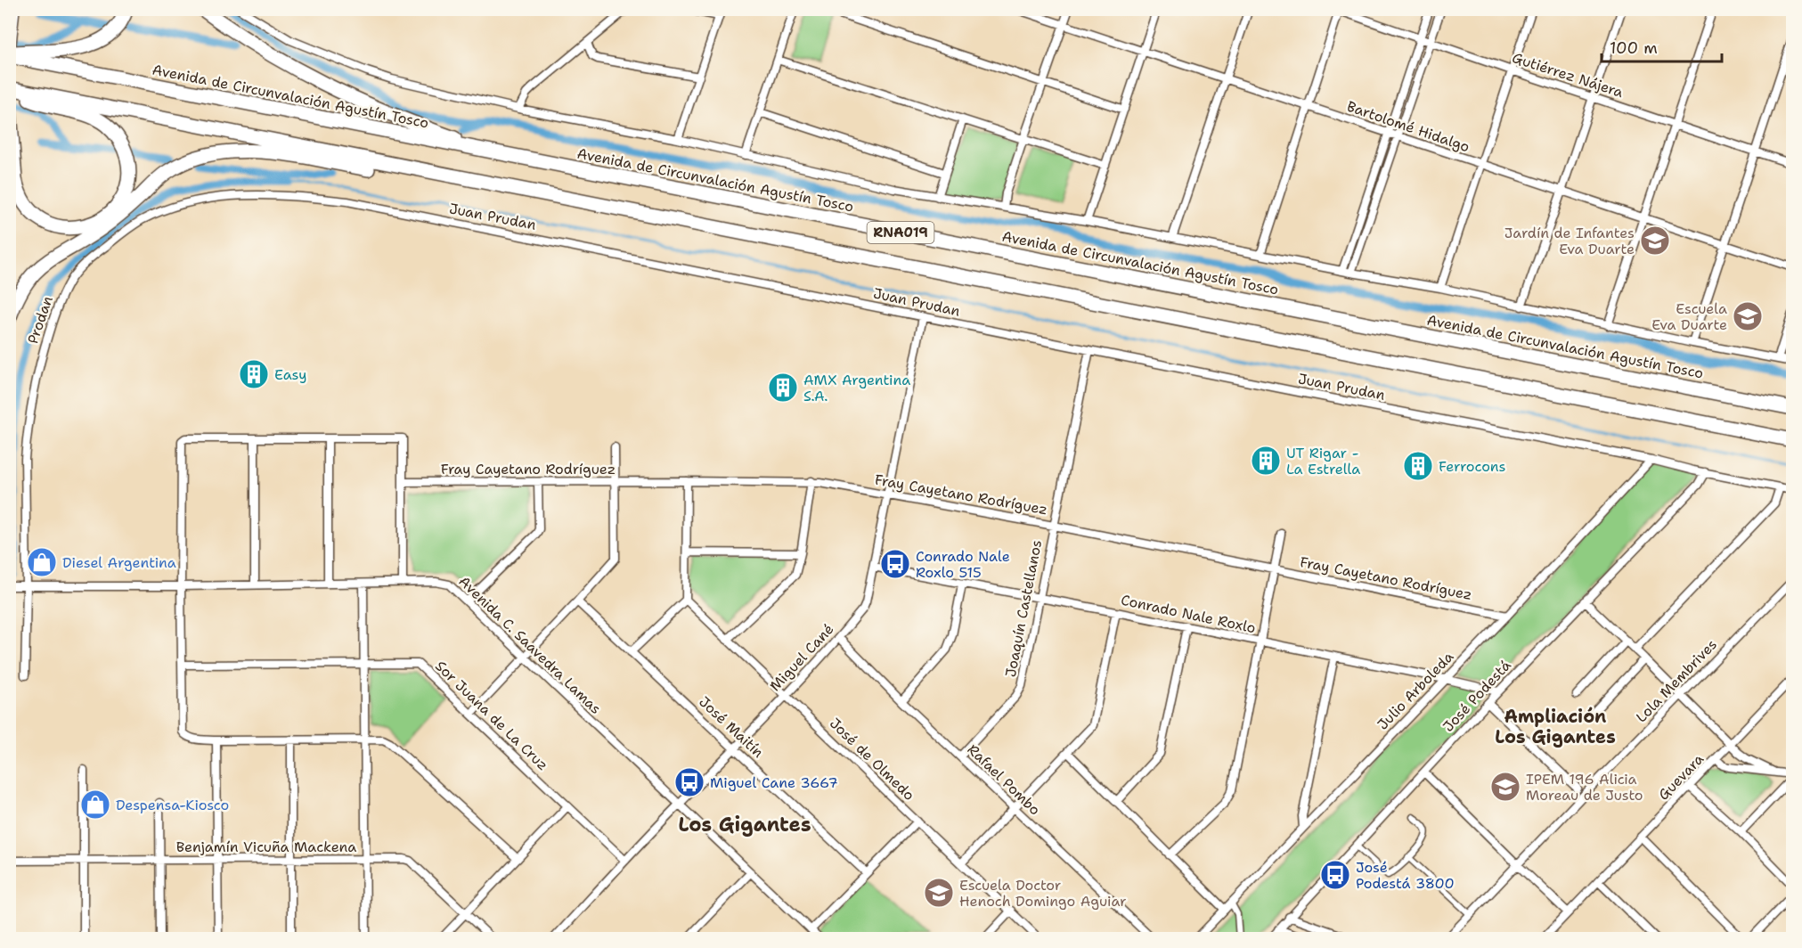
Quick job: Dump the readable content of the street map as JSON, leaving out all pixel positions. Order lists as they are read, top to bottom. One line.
{"streets":{"highway":["Avenida de Circunvalación Agustín Tosco","RNA019"],"street":["Gutiérrez Nájera","Bartolomé Hidalgo","Juan Prudan","Prodan","Fray Cayetano Rodríguez","Joaquín Castellanos","Conrado Nale Roxlo","Avenida C. Saavedra Lamas","Miguel Cané","Lola Membrives","Julio Arboleda","José Podestá","Sor Juana de La Cruz","José Maitín","José de Olmedo","Guevara","Rafael Pombo","Benjamín Vicuña Mackena"]},"crossings":[["Juan Prudan","Prodan"],["Juan Prudan","Joaquín Castellanos"],["Juan Prudan","Miguel Cané"],["Juan Prudan","Julio Arboleda"],["Juan Prudan","José Podestá"],["Prodan","Avenida C. Saavedra Lamas"],["Fray Cayetano Rodríguez","Joaquín Castellanos"],["Fray Cayetano Rodríguez","Miguel Cané"],["Fray Cayetano Rodríguez","Julio Arboleda"],["Joaquín Castellanos","Conrado Nale Roxlo"],["Joaquín Castellanos","Rafael Pombo"],["Conrado Nale Roxlo","Miguel Cané"],["Conrado Nale Roxlo","Julio Arboleda"],["Conrado Nale Roxlo","José Podestá"],["Avenida C. Saavedra Lamas","Miguel Cané"],["Miguel Cané","Sor Juana de La Cruz"],["Miguel Cané","José Maitín"],["Miguel Cané","José de Olmedo"],["Miguel Cané","Rafael Pombo"]],"districts":["Ampliación Los Gigantes","Los Gigantes"],"places":{"school or university":["Jardín de Infantes Eva Duarte","Escuela Eva Duarte","IPEM 196 Alicia Moreau de Justo","Escuela Doctor Henoch Domingo Aguiar"],"building":["Easy","AMX Argentina S.A.","UT Rigar - La Estrella","Ferrocons"],"shop":["Diesel Argentina","Despensa-Kiosco"],"bus stop":["Conrado Nale Roxlo 515","Miguel Cane 3667","José Podestá 3800"]},"scale_bar":"100 m"}
